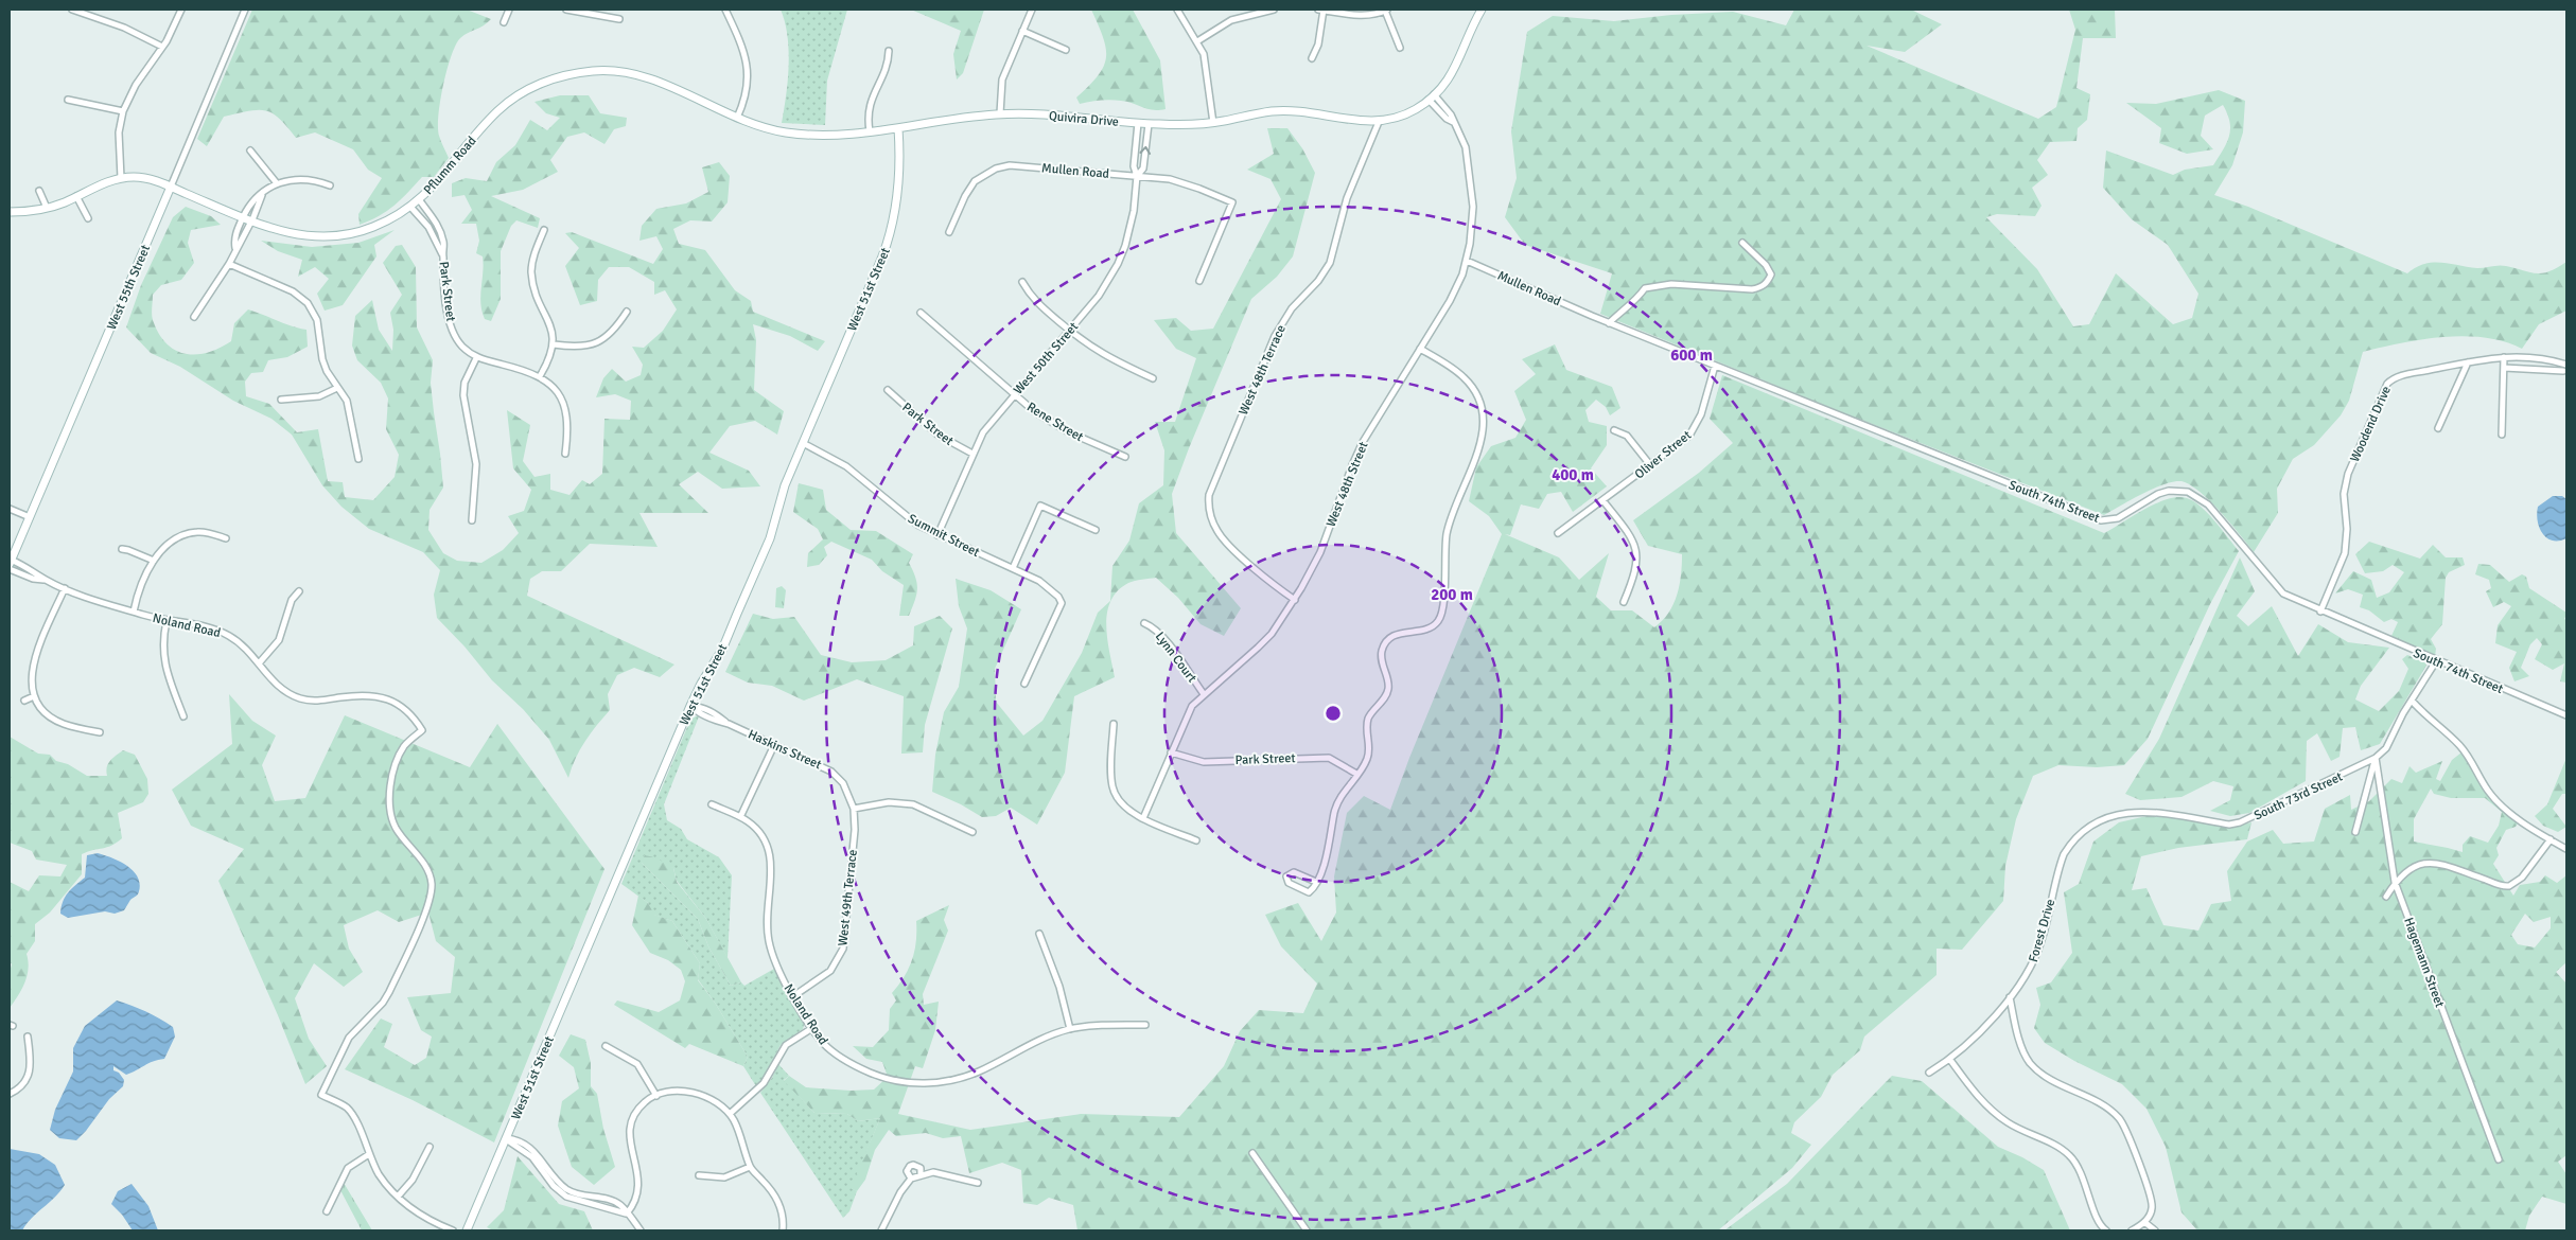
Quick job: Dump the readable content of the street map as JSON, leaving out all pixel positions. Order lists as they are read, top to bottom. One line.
{"streets":{"main road":["Quivira Drive","Pflumm Road","West 55th Street","West 51st Street"],"street":["Mullen Road","Park Street","West 50th Street","West 48th Terrace","Rene Street","Woodend Drive","Oliver Street","West 48th Street","South 74th Street","Summit Street","Noland Road","Lynn Court","Haskins Street","South 73rd Street","West 49th Terrace","Forest Drive","Hagemann Street"]},"crossings":[["Quivira Drive","Pflumm Road"],["Quivira Drive","West 51st Street"],["Quivira Drive","West 50th Street"],["Quivira Drive","West 48th Terrace"],["Quivira Drive","West 48th Street"],["Pflumm Road","West 55th Street"],["Pflumm Road","Park Street"],["Mullen Road","West 50th Street"],["Mullen Road","West 48th Street"],["Mullen Road","South 74th Street"],["West 55th Street","Noland Road"],["West 51st Street","Summit Street"],["West 51st Street","Haskins Street"],["Park Street","West 50th Street"],["Park Street","West 48th Street"],["West 50th Street","Rene Street"],["West 50th Street","Summit Street"],["West 48th Terrace","West 48th Street"],["Woodend Drive","South 74th Street"],["Oliver Street","South 74th Street"],["West 48th Street","Lynn Court"],["Noland Road","West 49th Terrace"],["Haskins Street","West 49th Terrace"],["South 73rd Street","Forest Drive"],["South 73rd Street","Hagemann Street"]],"rings":["600 m","400 m","200 m"]}
